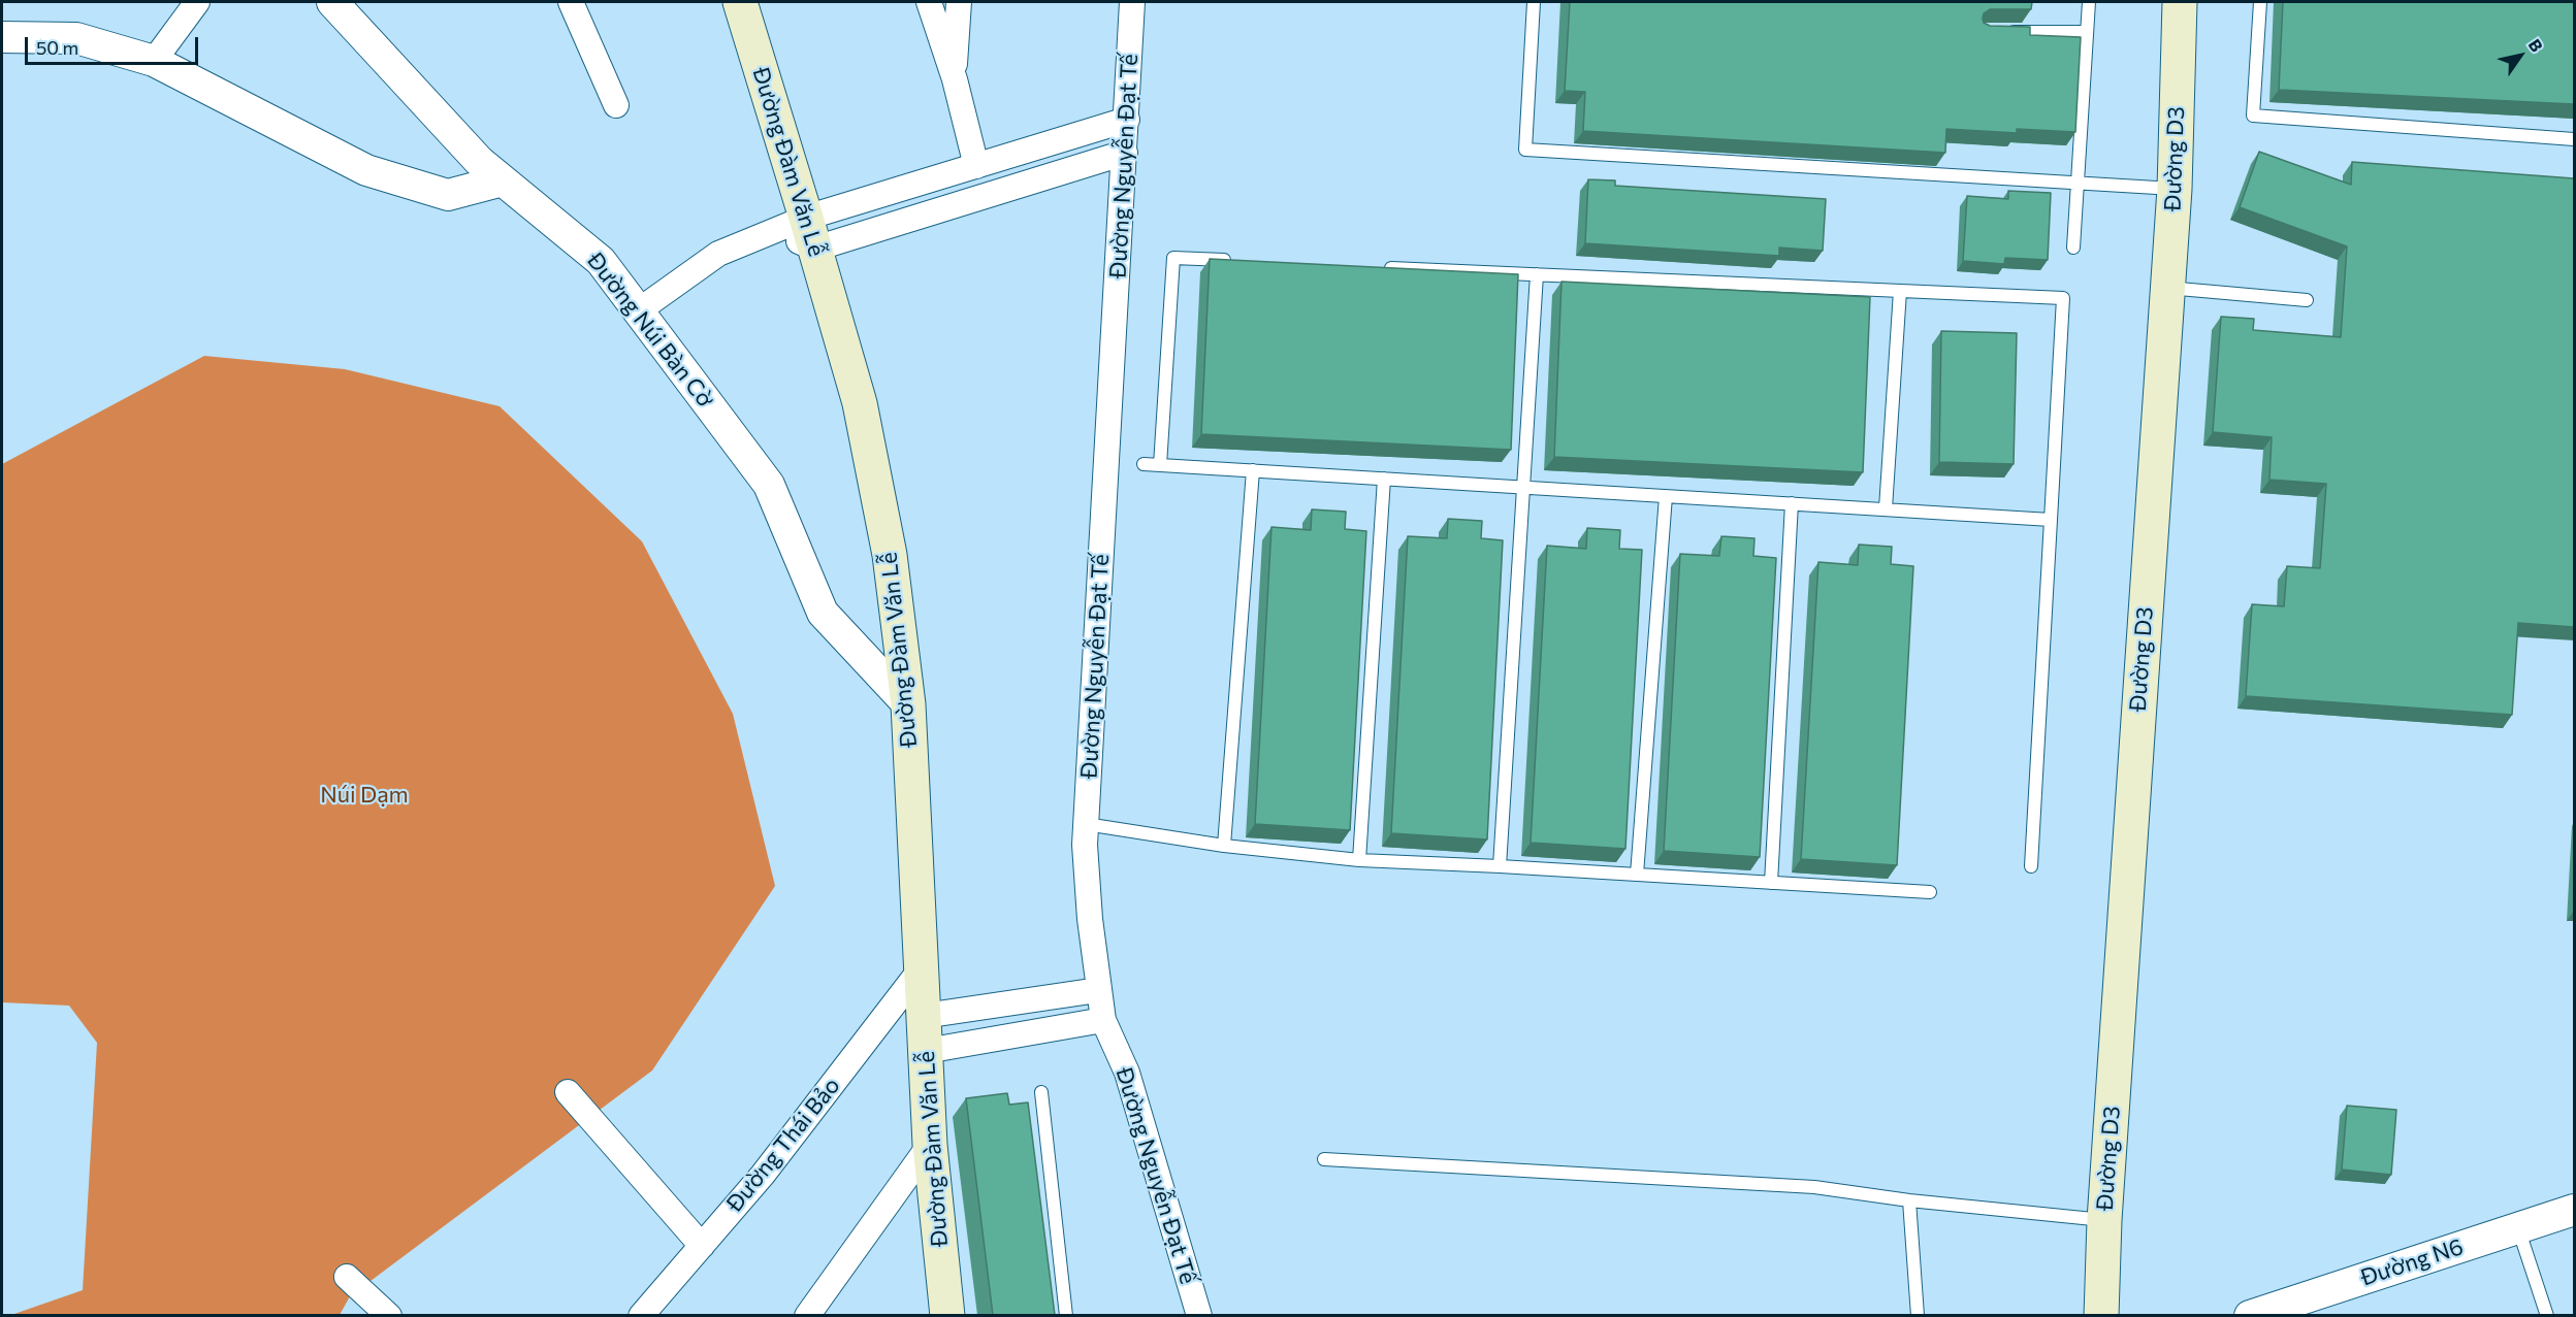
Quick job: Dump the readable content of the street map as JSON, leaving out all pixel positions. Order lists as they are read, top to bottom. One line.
{"streets":{"main road":["Đường D3","Đường Đàm Văn Lễ"],"street":["Đường Nguyễn Đạt Tế","Đường Núi Bàn Cờ","Đường Thái Bảo","Đường N6"]},"crossings":[["Đường Đàm Văn Lễ","Đường Núi Bàn Cờ"],["Đường Đàm Văn Lễ","Đường Thái Bảo"]],"parks":["Núi Dạm"],"scale_bar":"50 m","north":"top right"}
